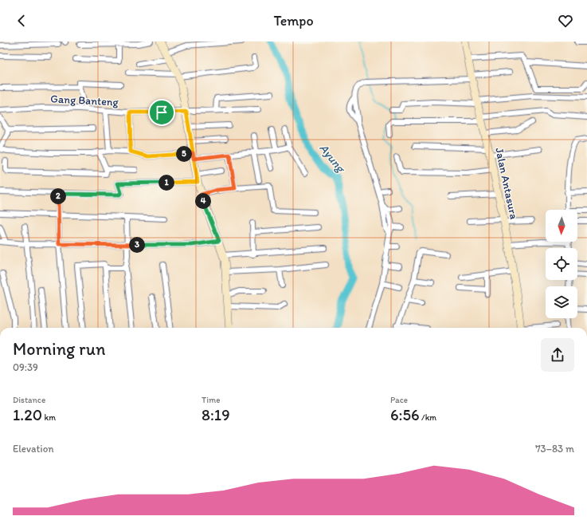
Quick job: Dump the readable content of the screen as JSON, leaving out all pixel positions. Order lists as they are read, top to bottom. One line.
{"streets":{"street":["Gang Banteng","Jalan Antasura"]},"water":["Ayung"],"north":"bottom","page":{"header":"Tempo","pins":["5","1","2","4","3"],"heading":["Morning run","09:39"],"stats":[["Distance","1.20 km"],["Time","8:19"],["Pace","6:56 /km"]],"chart":["Elevation","73–83 m"]}}
